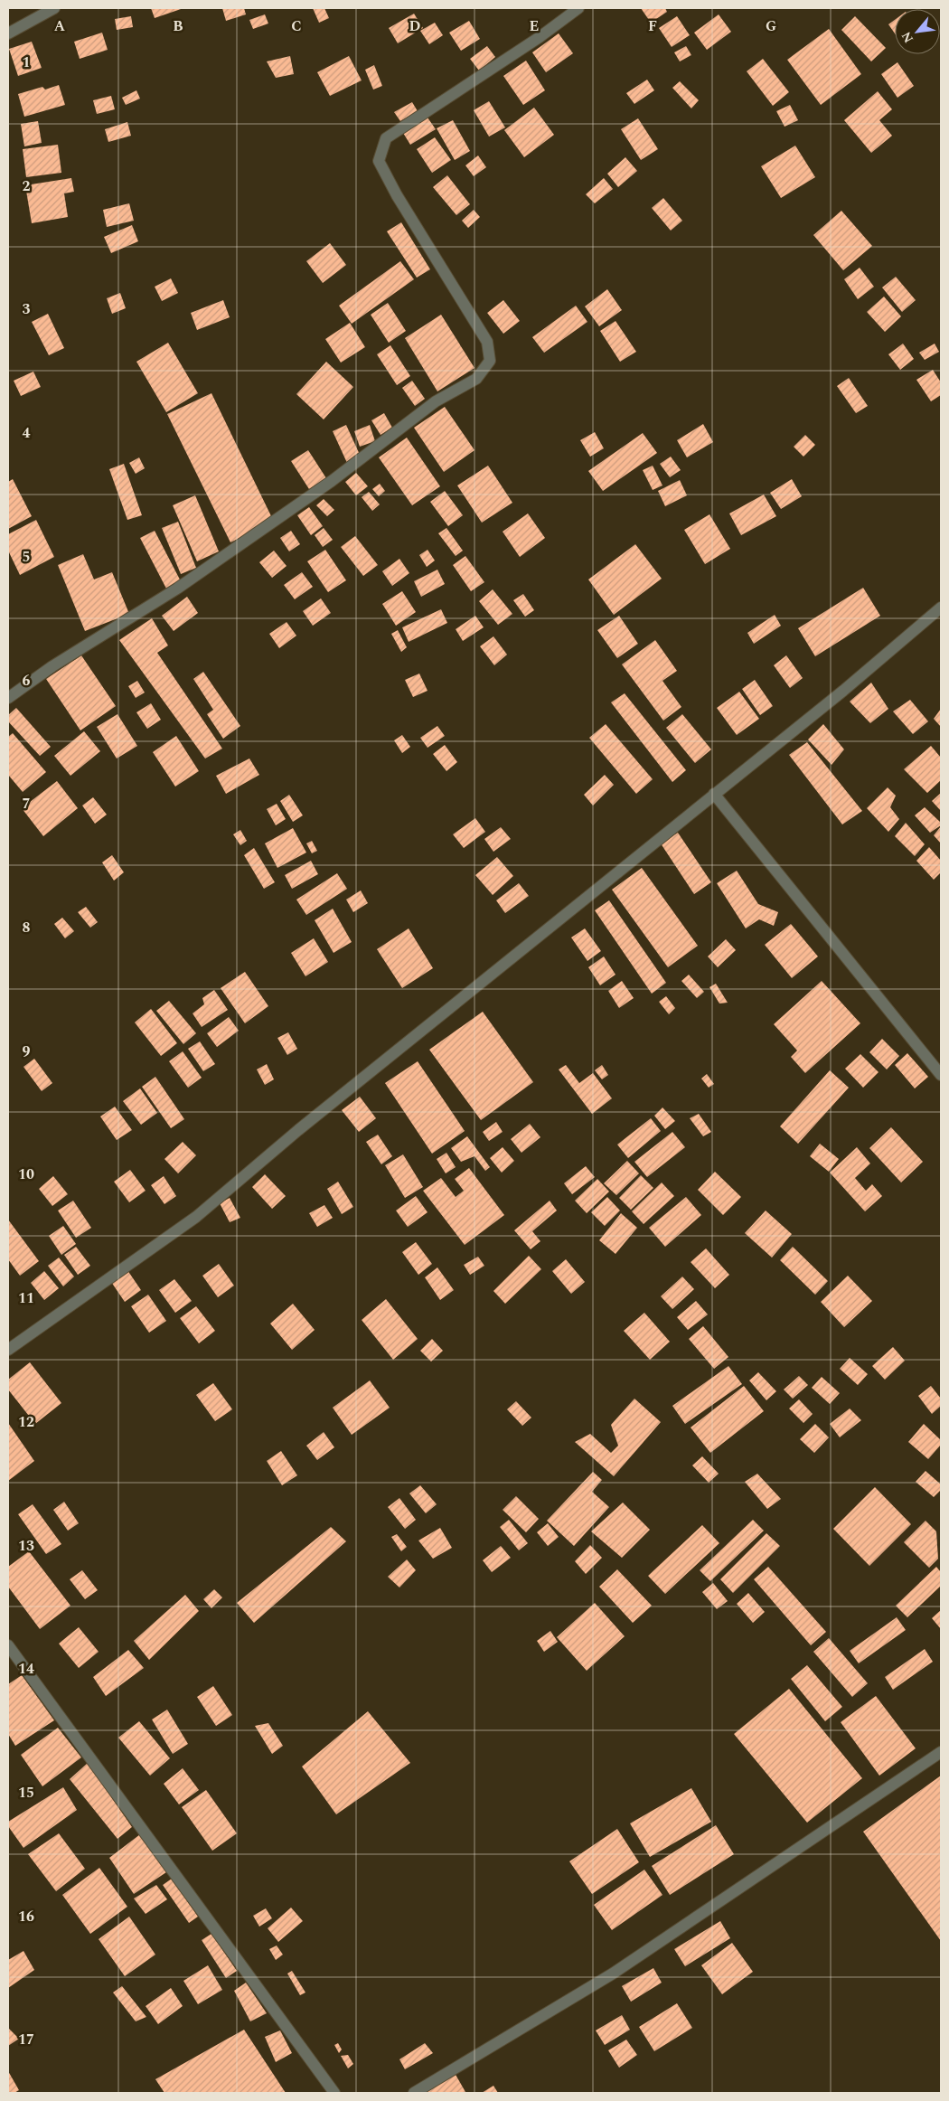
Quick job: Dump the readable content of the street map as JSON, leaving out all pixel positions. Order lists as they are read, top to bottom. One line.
{"north":"bottom left","grid":{"columns":["A","B","C","D","E","F","G"],"rows":["1","2","3","4","5","6","7","8","9","10","11","12","13","14","15","16","17"]}}
